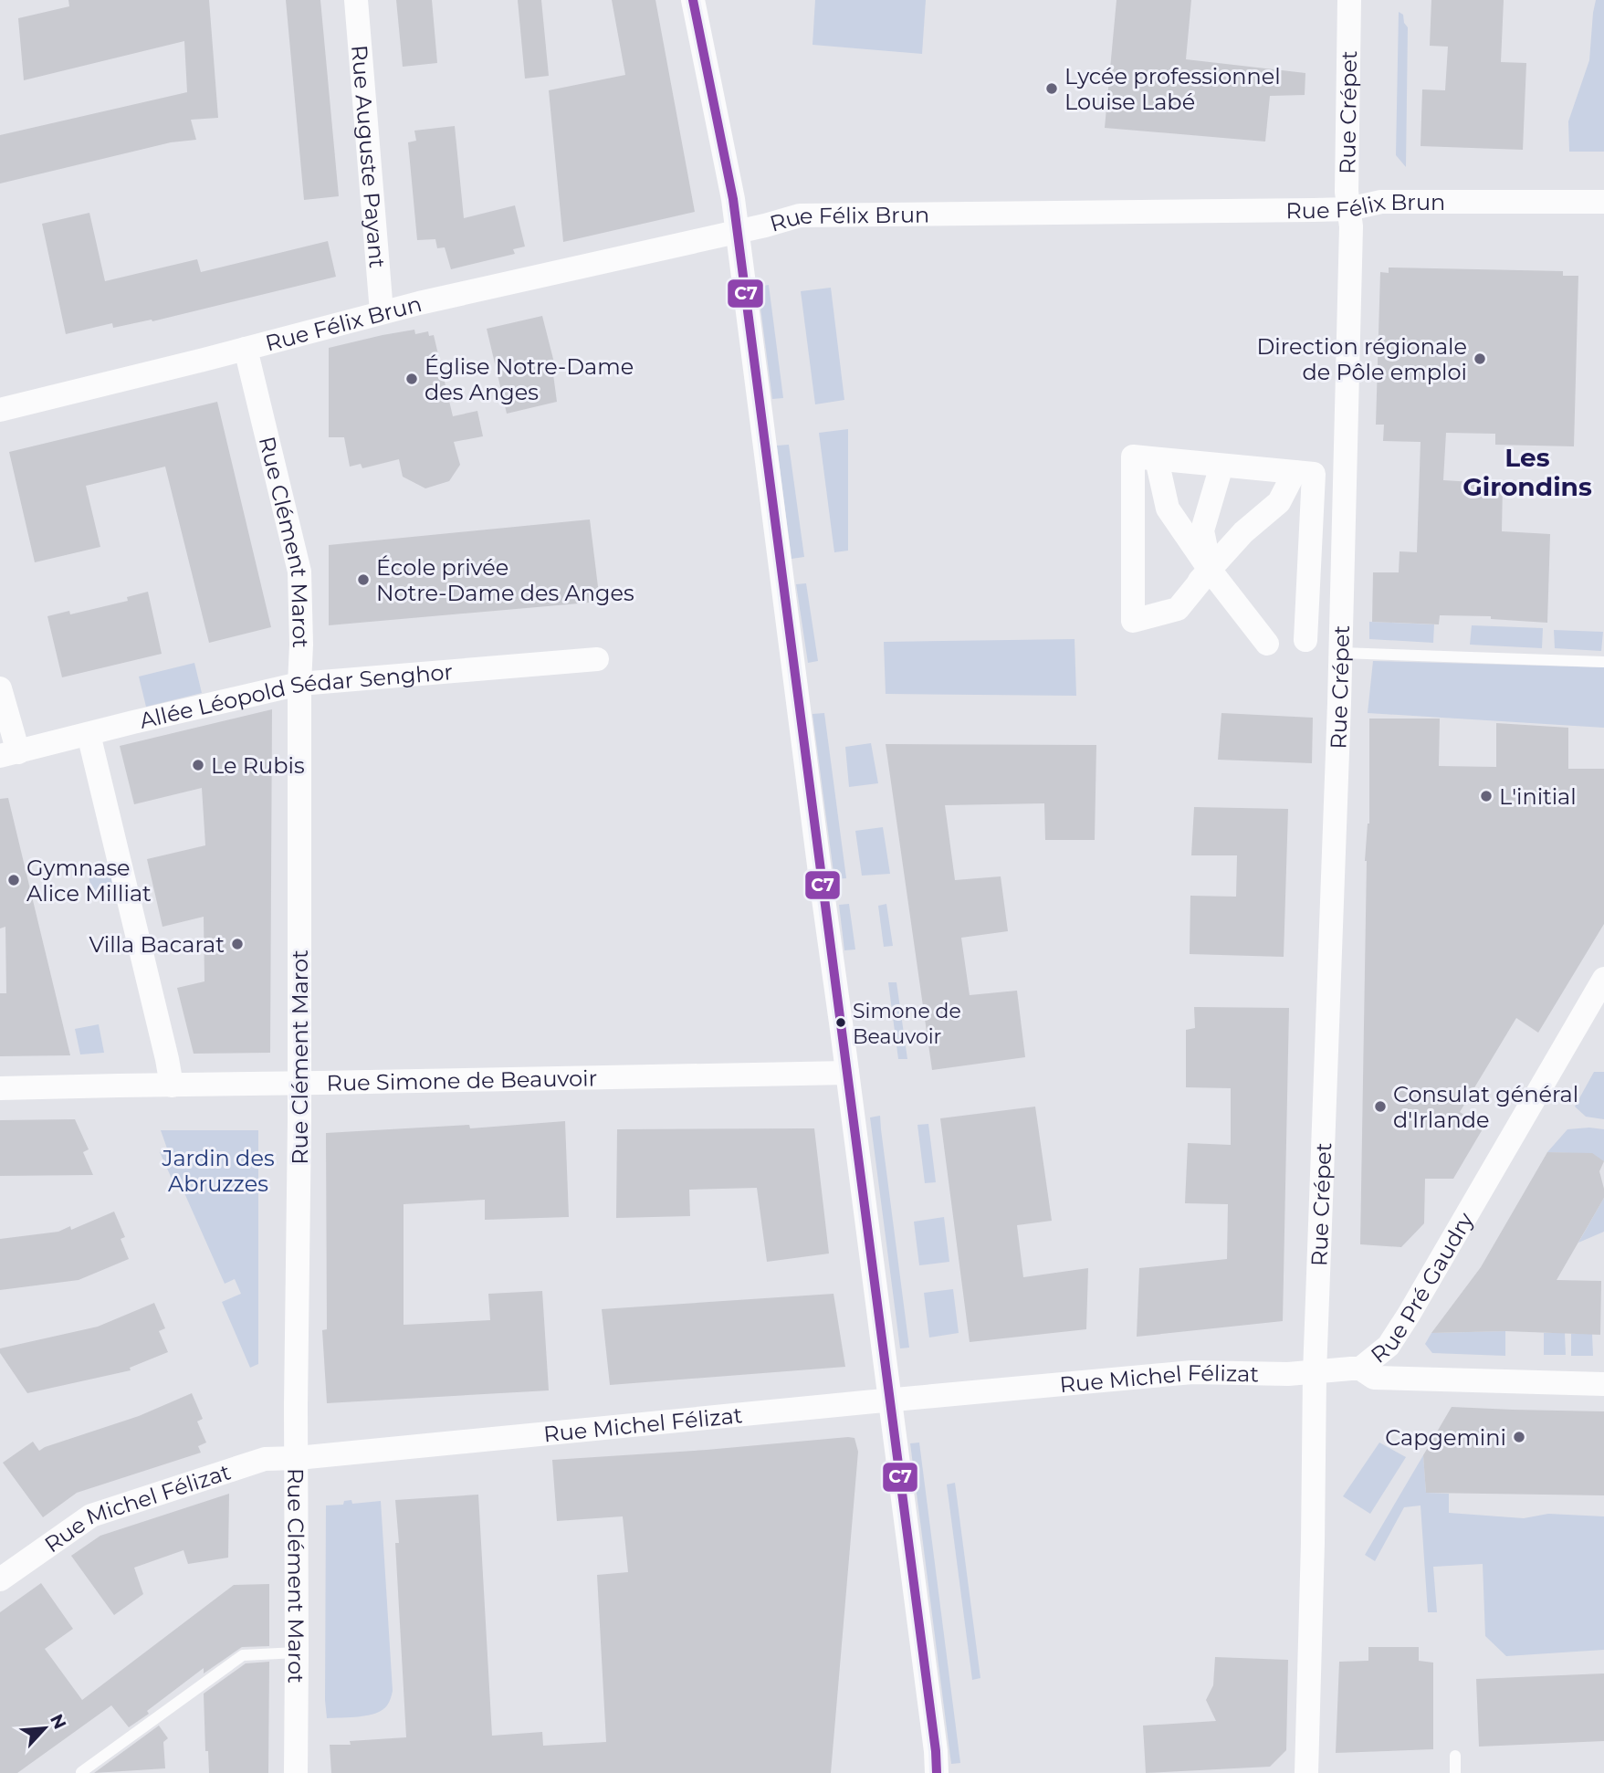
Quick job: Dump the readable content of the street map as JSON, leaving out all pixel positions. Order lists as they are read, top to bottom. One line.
{"streets":{"street":["Rue Crépet","Rue Auguste Payant","Rue Félix Brun","Rue Clément Marot","Allée Léopold Sédar Senghor","Rue Simone de Beauvoir","Rue Pré Gaudry","Rue Michel Félizat"]},"crossings":[["Rue Crépet","Rue Félix Brun"],["Rue Crépet","Rue Pré Gaudry"],["Rue Crépet","Rue Michel Félizat"],["Rue Auguste Payant","Rue Félix Brun"],["Rue Félix Brun","Rue Clément Marot"],["Rue Clément Marot","Allée Léopold Sédar Senghor"],["Rue Clément Marot","Rue Simone de Beauvoir"],["Rue Clément Marot","Rue Michel Félizat"],["Rue Pré Gaudry","Rue Michel Félizat"]],"districts":["Les Girondins"],"parks":["Jardin des Abruzzes"],"places":["Lycée professionnel Louise Labé","Direction régionale de Pôle emploi","Église Notre-Dame des Anges","École privée Notre-Dame des Anges","Le Rubis","L'initial","Gymnase Alice Milliat","Villa Bacarat","Simone de Beauvoir","Consulat général d'Irlande","Capgemini"],"lines":["transit line C7"],"north":"top right"}
